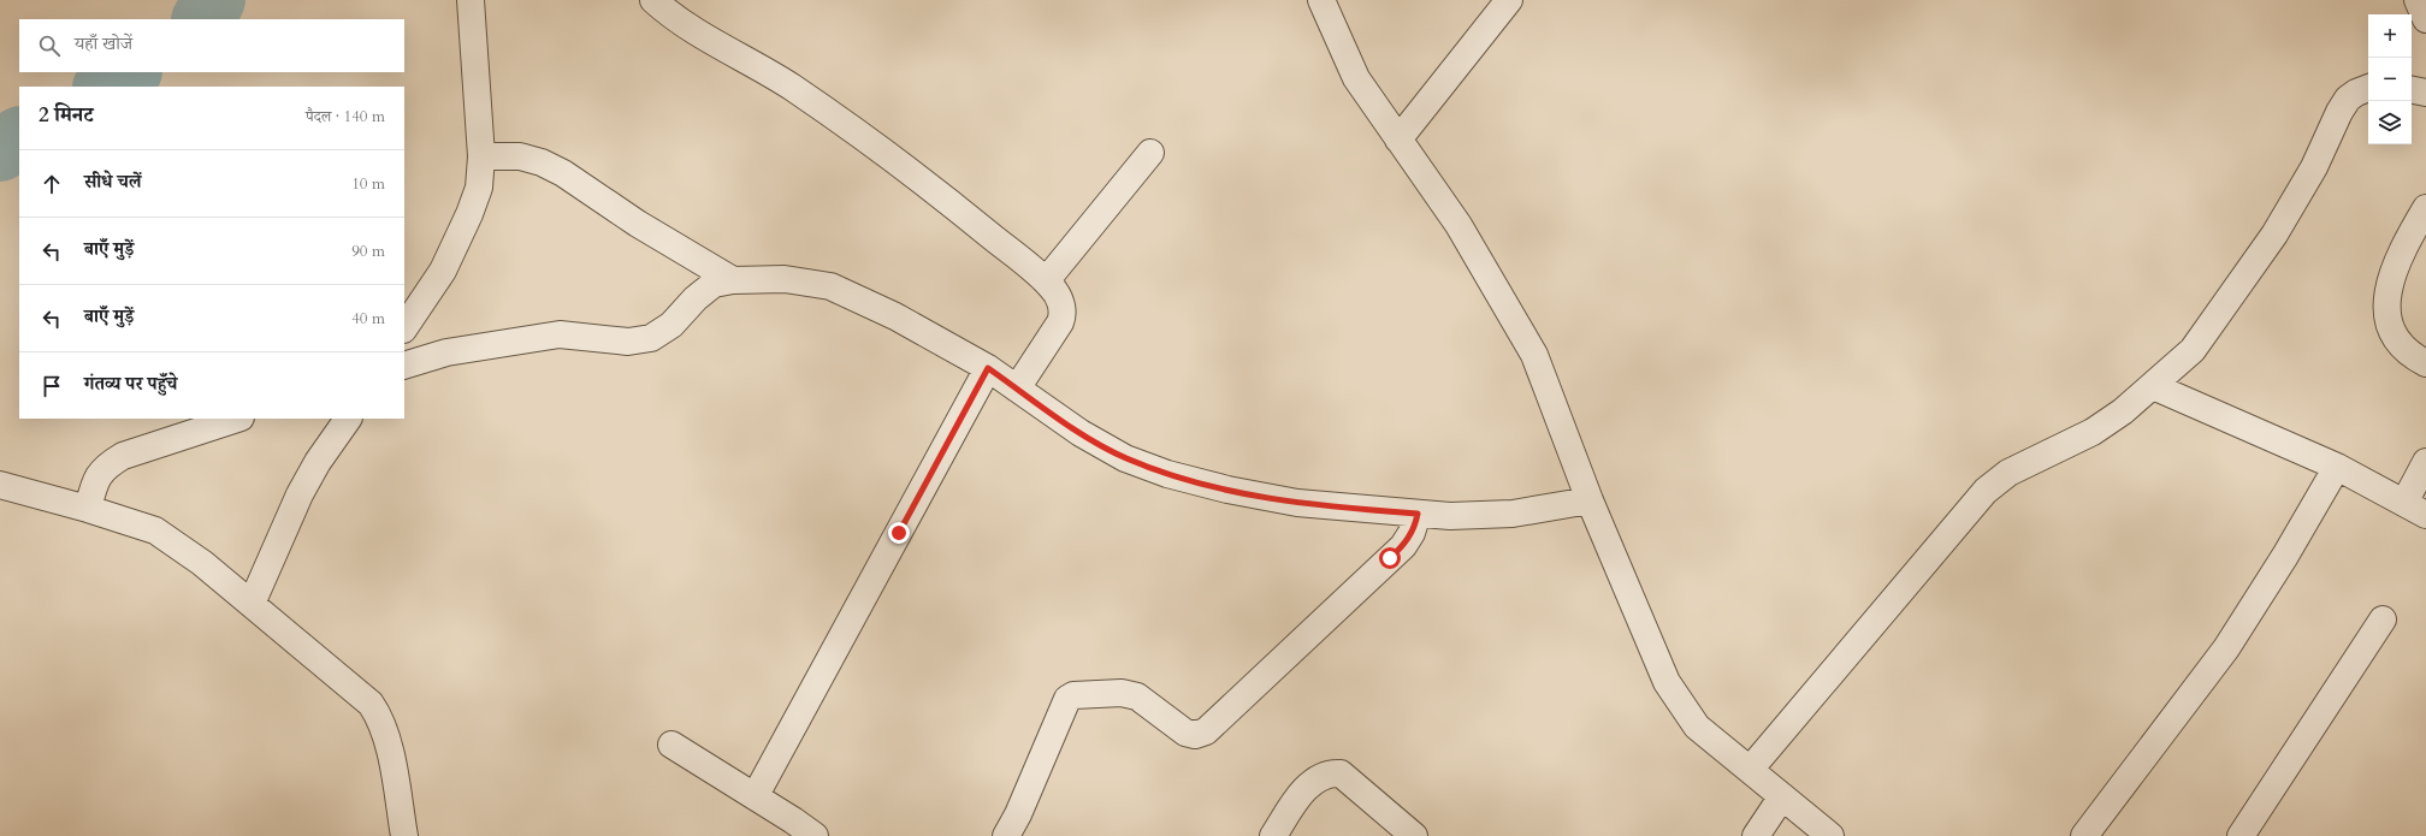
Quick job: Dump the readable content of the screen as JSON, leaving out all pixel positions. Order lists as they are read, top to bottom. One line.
{"page":{"map_buttons":["+","−"],"search":"यहाँ खोजें","heading":["2 मिनट","पैदल · 140 m"],"list":[["सीधे चलें","10 m"],["बाएँ मुड़ें","90 m"],["बाएँ मुड़ें","40 m"],"गंतव्य पर पहुँचे"]}}
